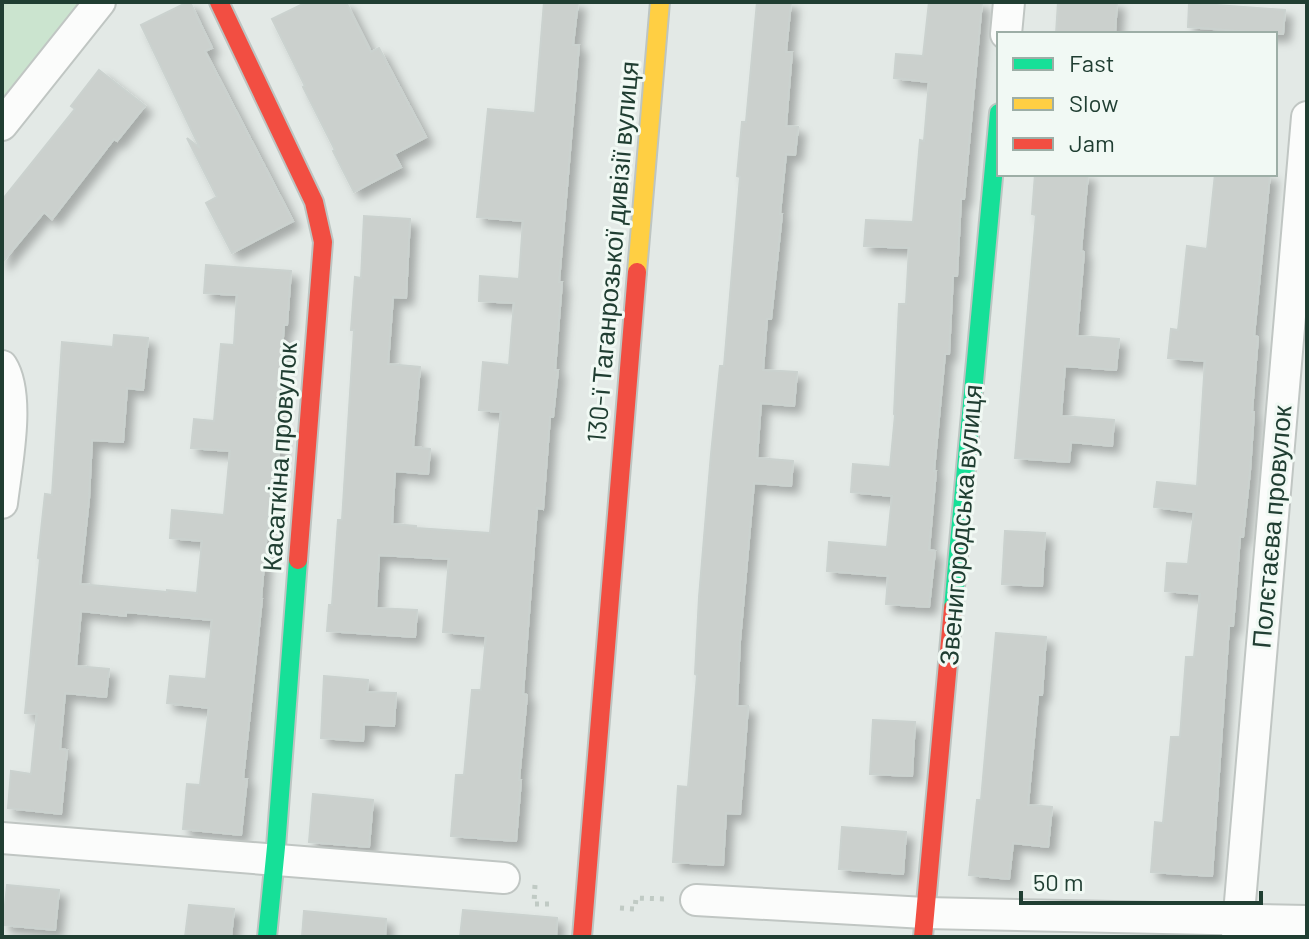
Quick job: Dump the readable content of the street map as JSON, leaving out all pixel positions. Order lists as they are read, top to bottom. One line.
{"streets":{"street":["130-ї Таганрозької дивізії вулиця","Касаткіна провулок","Звенигородська вулиця","Полєтаєва провулок"]},"legend":["Fast","Slow","Jam"],"scale_bar":"50 m"}
